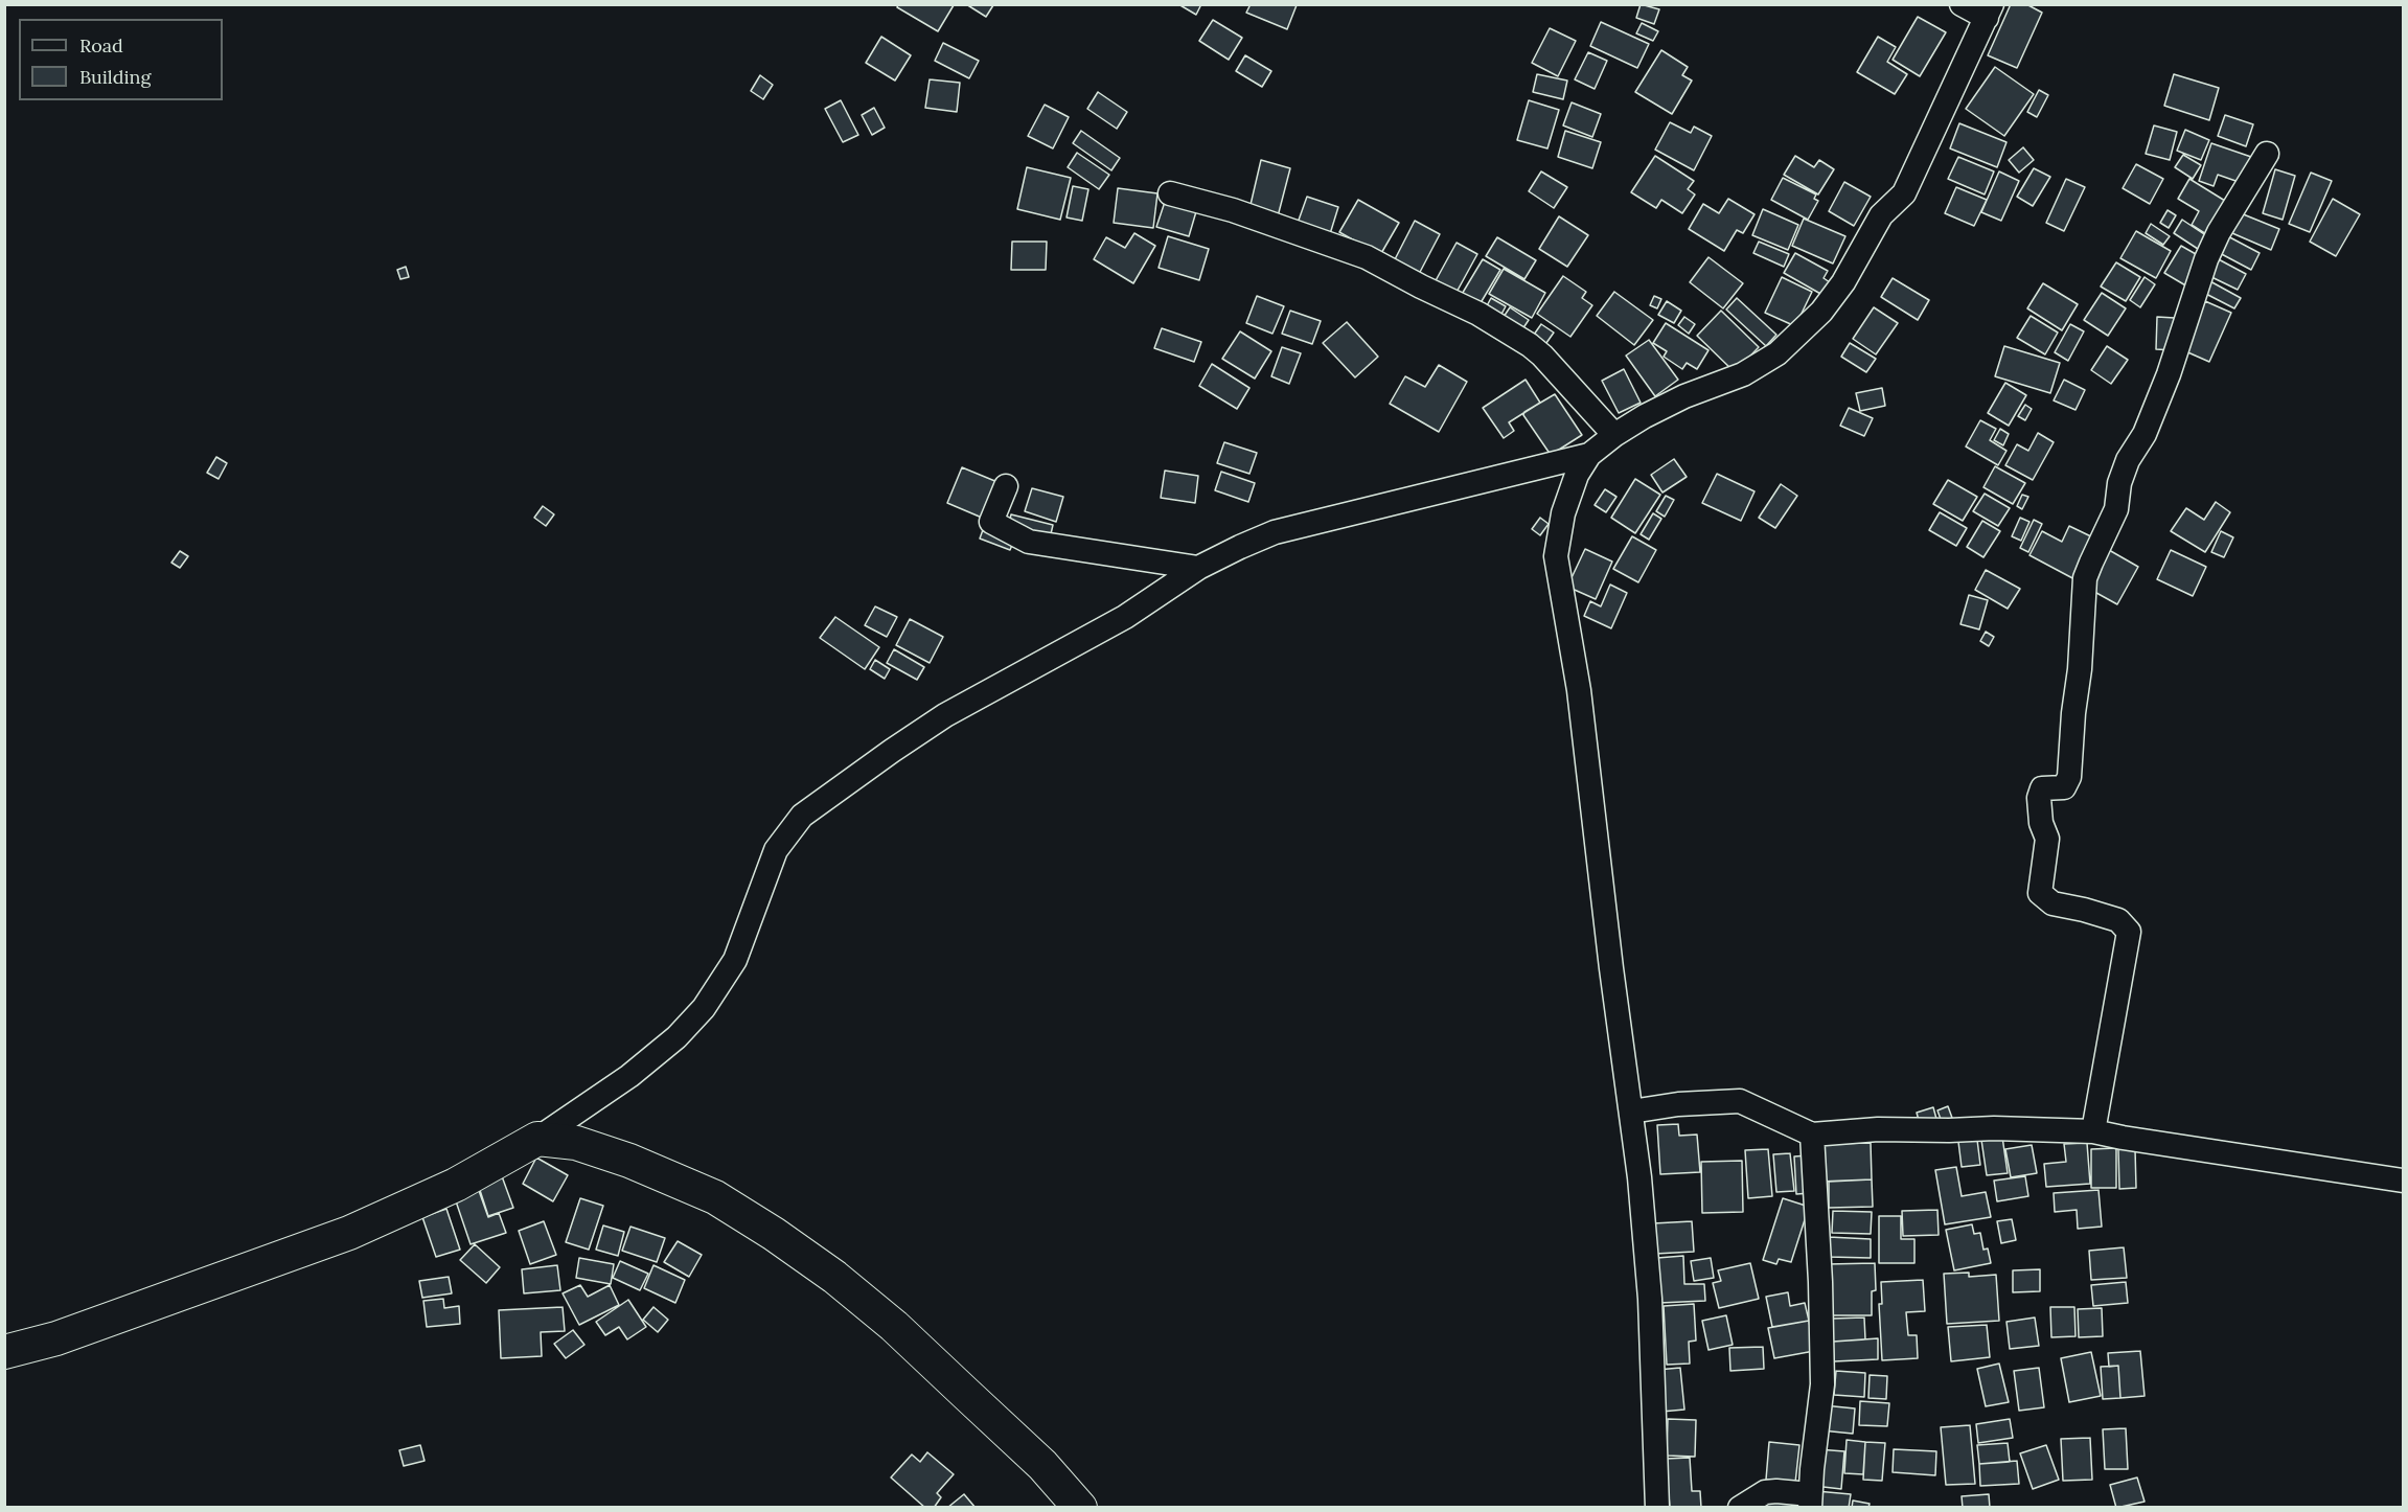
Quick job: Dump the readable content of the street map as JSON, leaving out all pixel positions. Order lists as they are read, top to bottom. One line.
{"legend":["Road","Building"]}
